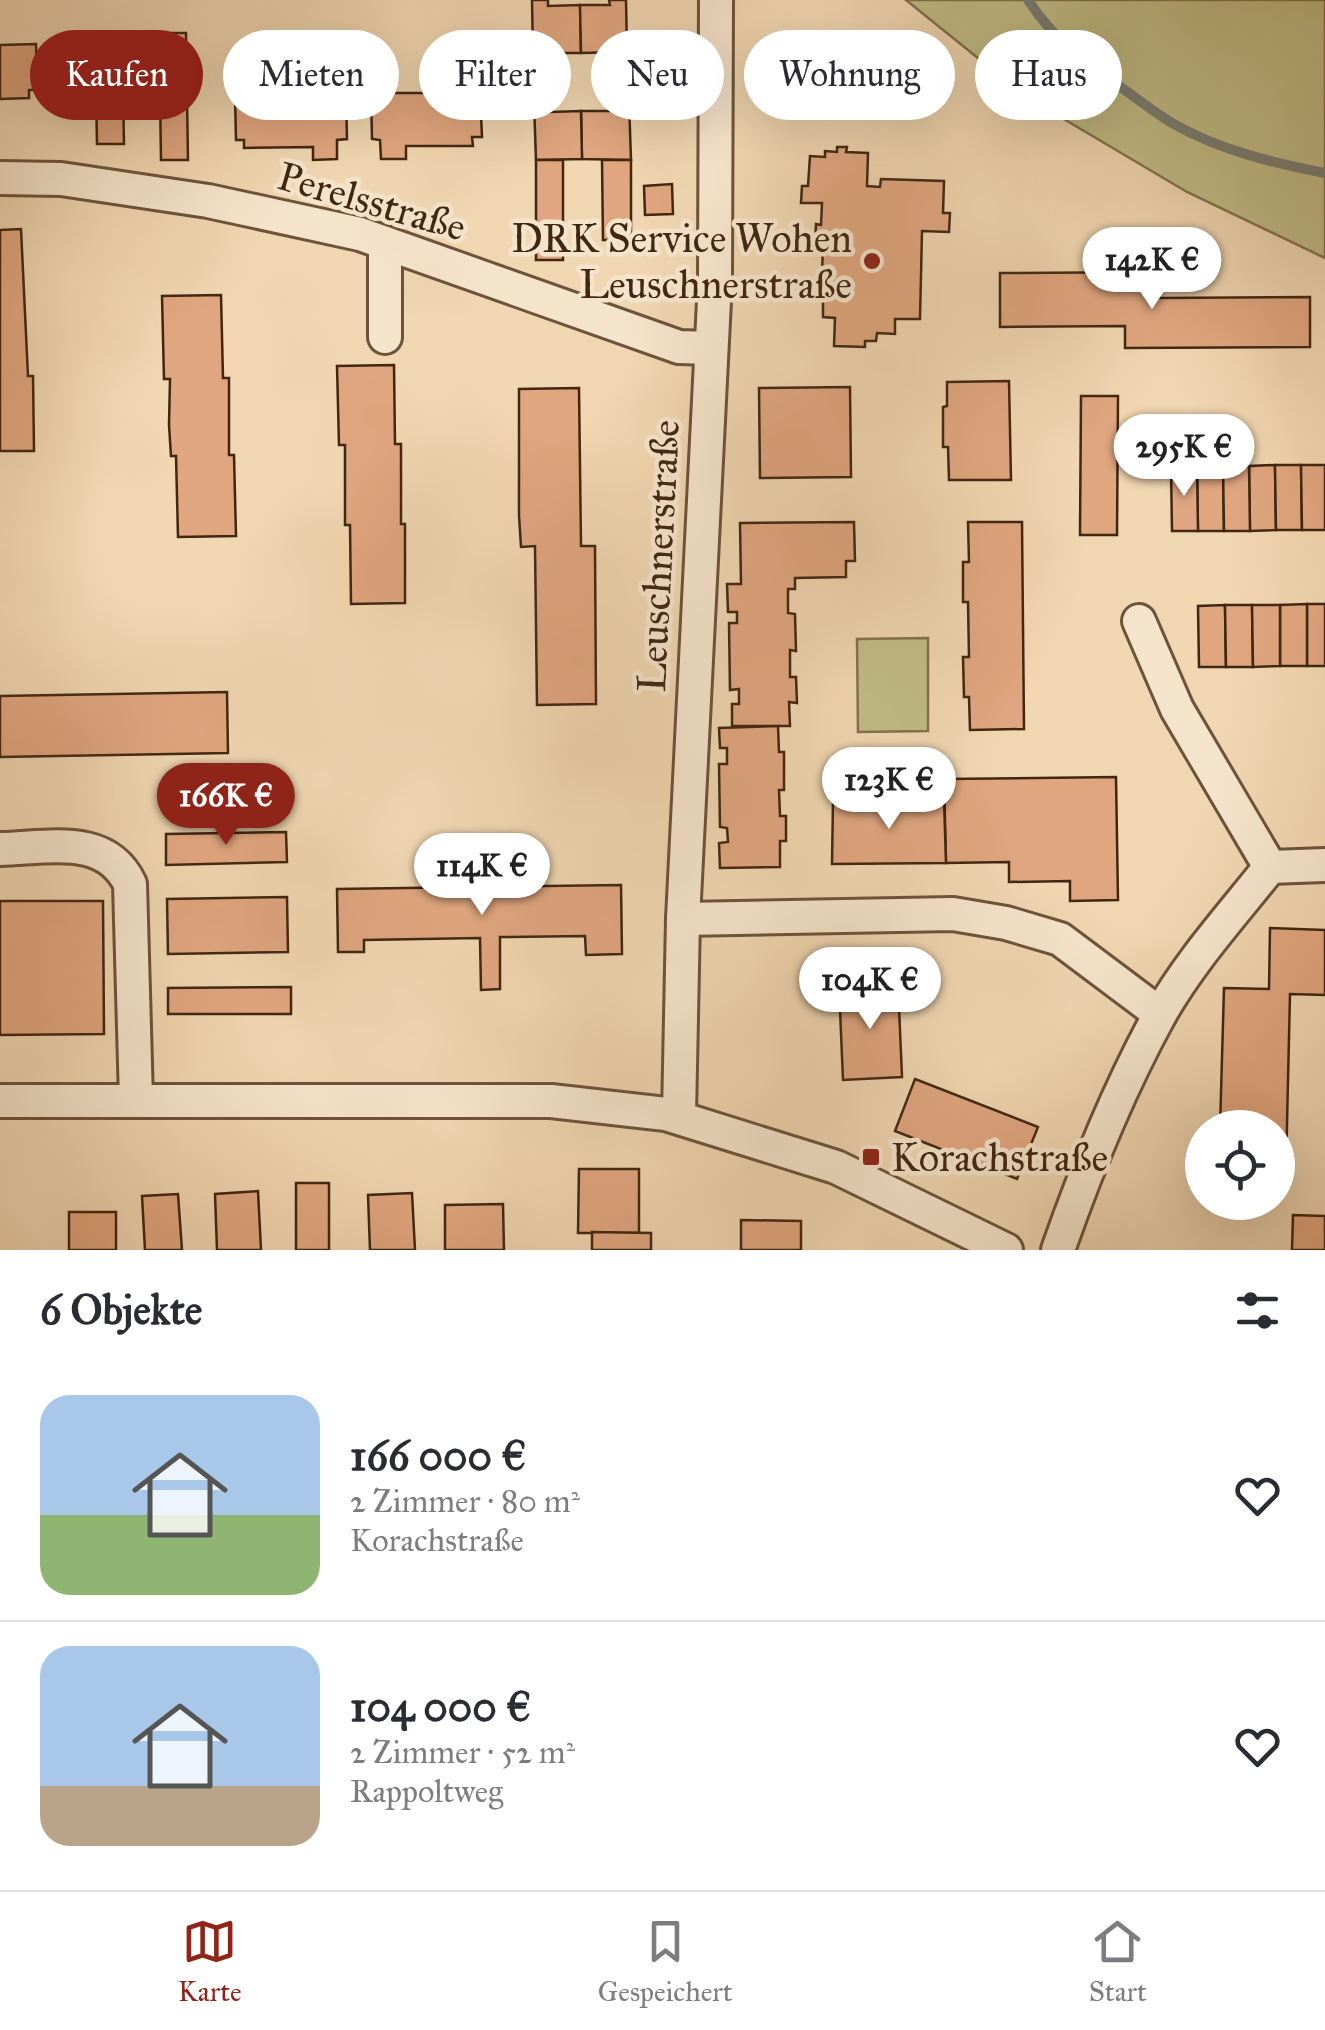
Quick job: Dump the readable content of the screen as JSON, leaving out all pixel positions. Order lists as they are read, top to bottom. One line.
{"streets":{"street":["Perelsstraße","Leuschnerstraße"]},"crossings":[["Perelsstraße","Leuschnerstraße"]],"places":{"other":["DRK Service Wohen Leuschnerstraße"],"transit":["Korachstraße"]},"page":{"chip":["Kaufen","Mieten","Filter","Neu","Wohnung","Haus"],"price":["142K €","295K €","123K €","166K €","114K €","104K €"],"heading":"6 Objekte","list":[{"name":"166 000 €","note":"2 Zimmer · 80 m² · Korachstraße"},{"name":"104 000 €","note":"2 Zimmer · 52 m² · Rappoltweg"}],"tabs":["Karte","Gespeichert","Start"]}}
